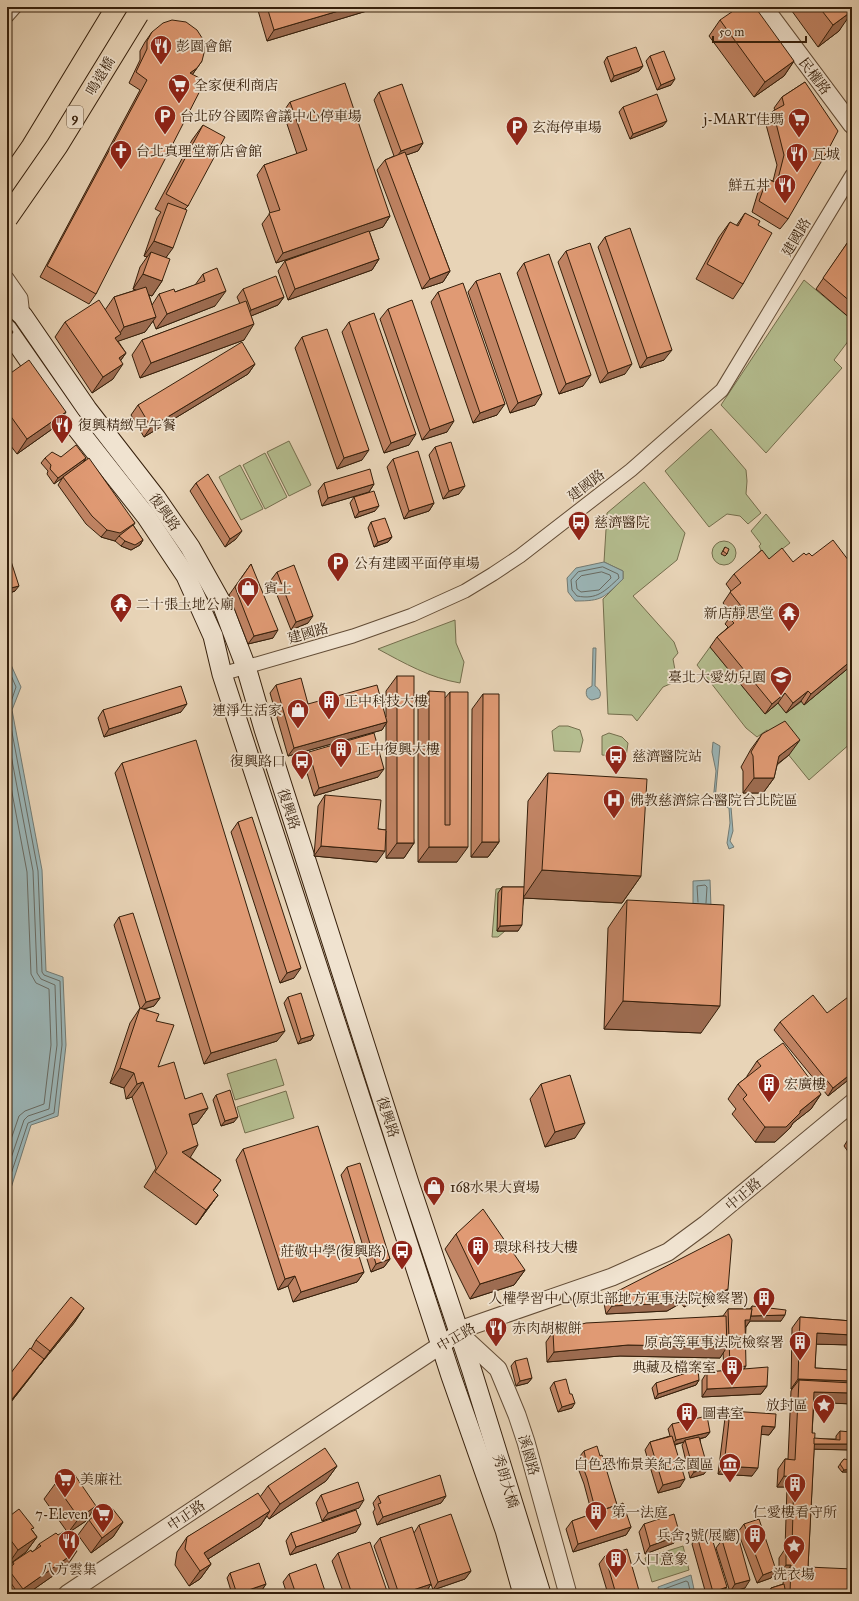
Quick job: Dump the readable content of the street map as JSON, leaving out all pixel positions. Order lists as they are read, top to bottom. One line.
{"streets":{"main road":["鳴遠橋","9","復興路","秀朗大橋"],"street":["民權路","建國路","中正路","溪園路"]},"crossings":[["建國路","復興路"],["復興路","中正路"],["復興路","溪園路"],["復興路","秀朗大橋"],["中正路","溪園路"]],"places":{"restaurant":["彭園會館","瓦城","鮮五丼","復興精緻早午餐","赤肉胡椒餅","八方雲集"],"supermarket":["全家便利商店","j-MART佳瑪","美廉社","7-Eleven"],"parking":["台北矽谷國際會議中心停車場","玄海停車場","公有建國平面停車場"],"church":["台北真理堂新店會館"],"bus stop":["慈濟醫院","慈濟醫院站","復興路口","莊敬中學(復興路)"],"shop":["賓士","連淨生活家","168水果大賣場"],"temple":["二十張土地公廟","新店靜思堂"],"school or university":["臺北大愛幼兒園"],"building":["正中科技大樓","正中復興大樓","宏廣樓","環球科技大樓","人權學習中心(原北部地方軍事法院檢察署)","原高等軍事法院檢察署","典藏及檔案室","圖書室","仁愛樓看守所","第一法庭","兵舍3號(展廳)","入口意象"],"hospital":["佛教慈濟綜合醫院台北院區"],"place":["放封區","洗衣場"],"museum":["白色恐怖景美紀念園區"]},"scale_bar":"50 m"}
